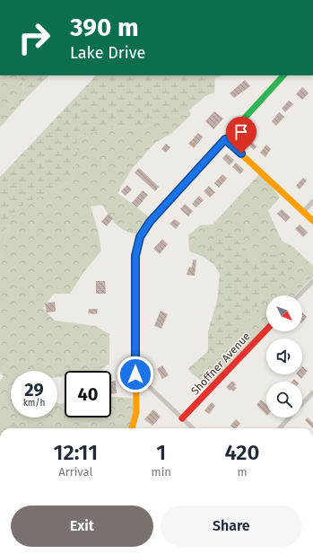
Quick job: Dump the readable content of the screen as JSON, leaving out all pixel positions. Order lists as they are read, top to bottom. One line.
{"streets":{"street":["Shoffner Avenue"]},"north":"bottom right","page":{"turn":["390 m","Lake Drive"],"speed":"29 km/h","limit":"40","eta":["12:11","Arrival","1","min","420","m"],"buttons":["Exit","Share"]}}
